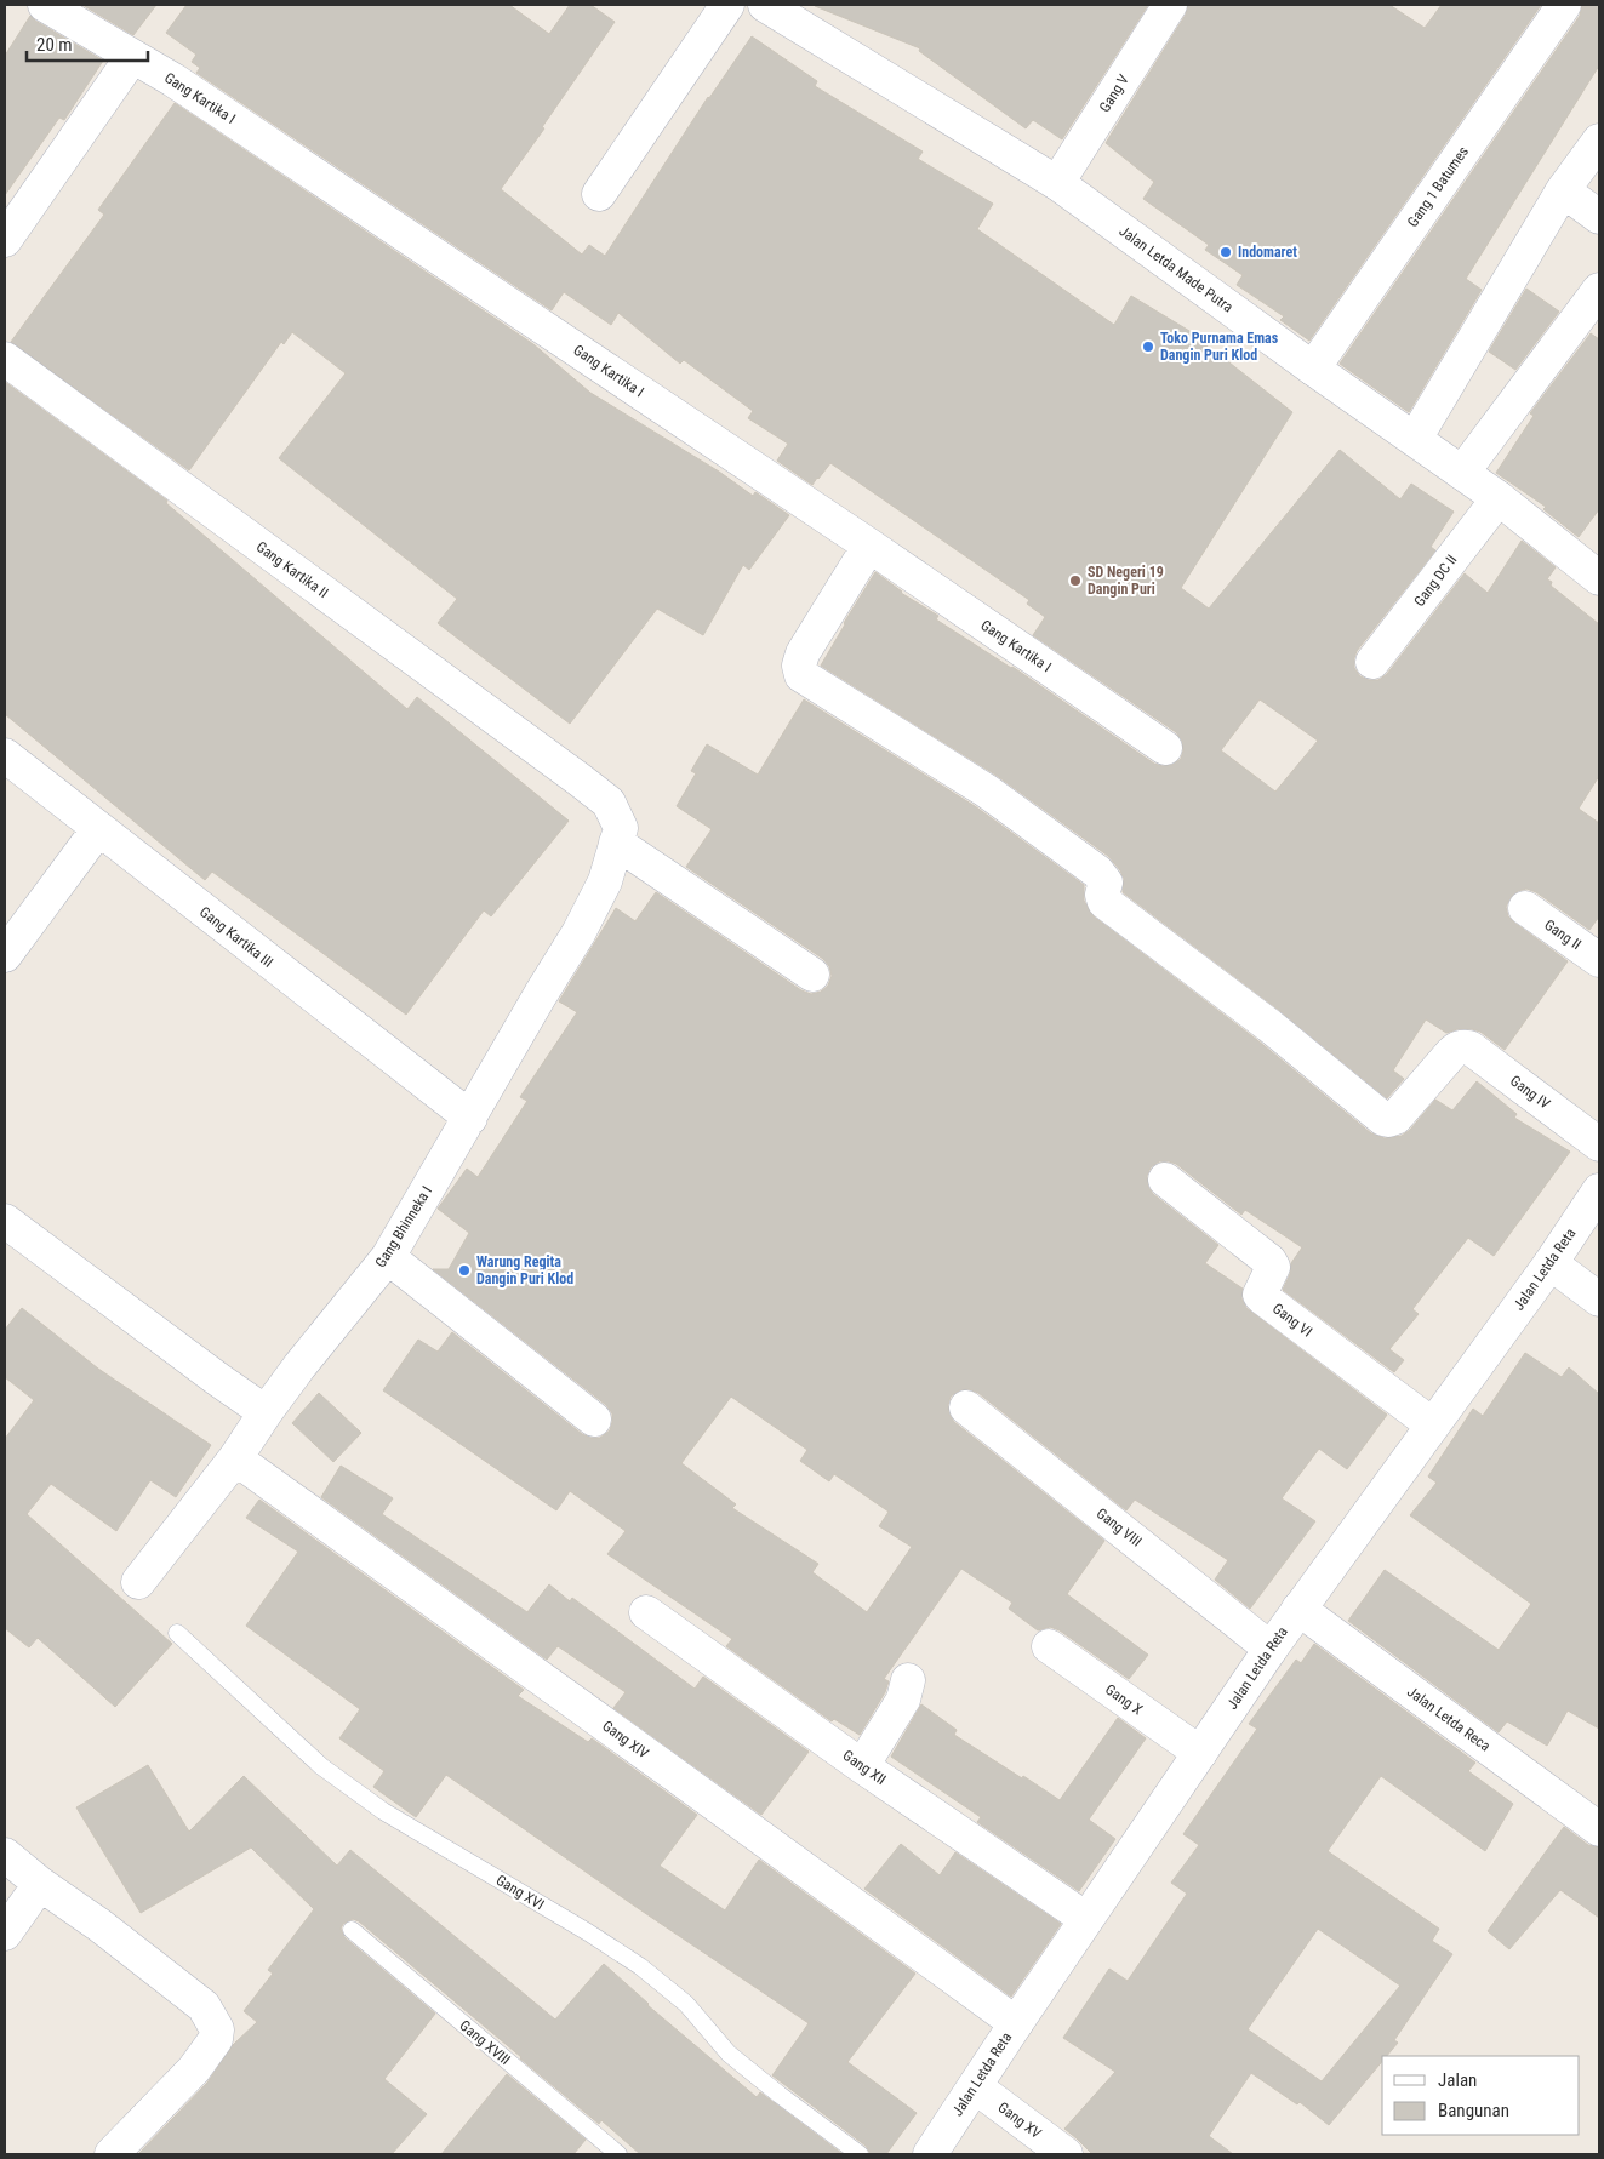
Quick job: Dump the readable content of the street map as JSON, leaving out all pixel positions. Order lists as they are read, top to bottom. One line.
{"streets":{"street":["Gang V","Gang Kartika I","Gang 1 Batumes","Jalan Letda Made Putra","Gang Kartika II","Gang DC II","Gang II","Gang Kartika III","Gang IV","Gang Bhinneka I","Jalan Letda Reta","Gang VI","Gang VIII","Gang X","Jalan Letda Reca","Gang XIV","Gang XII","Gang XV"],"lane":["Gang XVI","Gang XVIII"]},"crossings":[["Gang V","Jalan Letda Made Putra"],["Gang Kartika I","Gang IV"],["Gang 1 Batumes","Jalan Letda Made Putra"],["Jalan Letda Made Putra","Gang DC II"],["Gang Kartika II","Gang Bhinneka I"],["Gang Kartika III","Gang Bhinneka I"],["Gang Bhinneka I","Gang XIV"],["Jalan Letda Reta","Gang VI"],["Jalan Letda Reta","Gang VIII"],["Jalan Letda Reta","Gang X"],["Jalan Letda Reta","Jalan Letda Reca"],["Jalan Letda Reta","Gang XIV"],["Jalan Letda Reta","Gang XII"],["Jalan Letda Reta","Gang XV"]],"places":["Indomaret","Toko Purnama Emas Dangin Puri Klod","SD Negeri 19 Dangin Puri","Warung Regita Dangin Puri Klod"],"legend":["Jalan","Bangunan"],"scale_bar":"20 m"}
